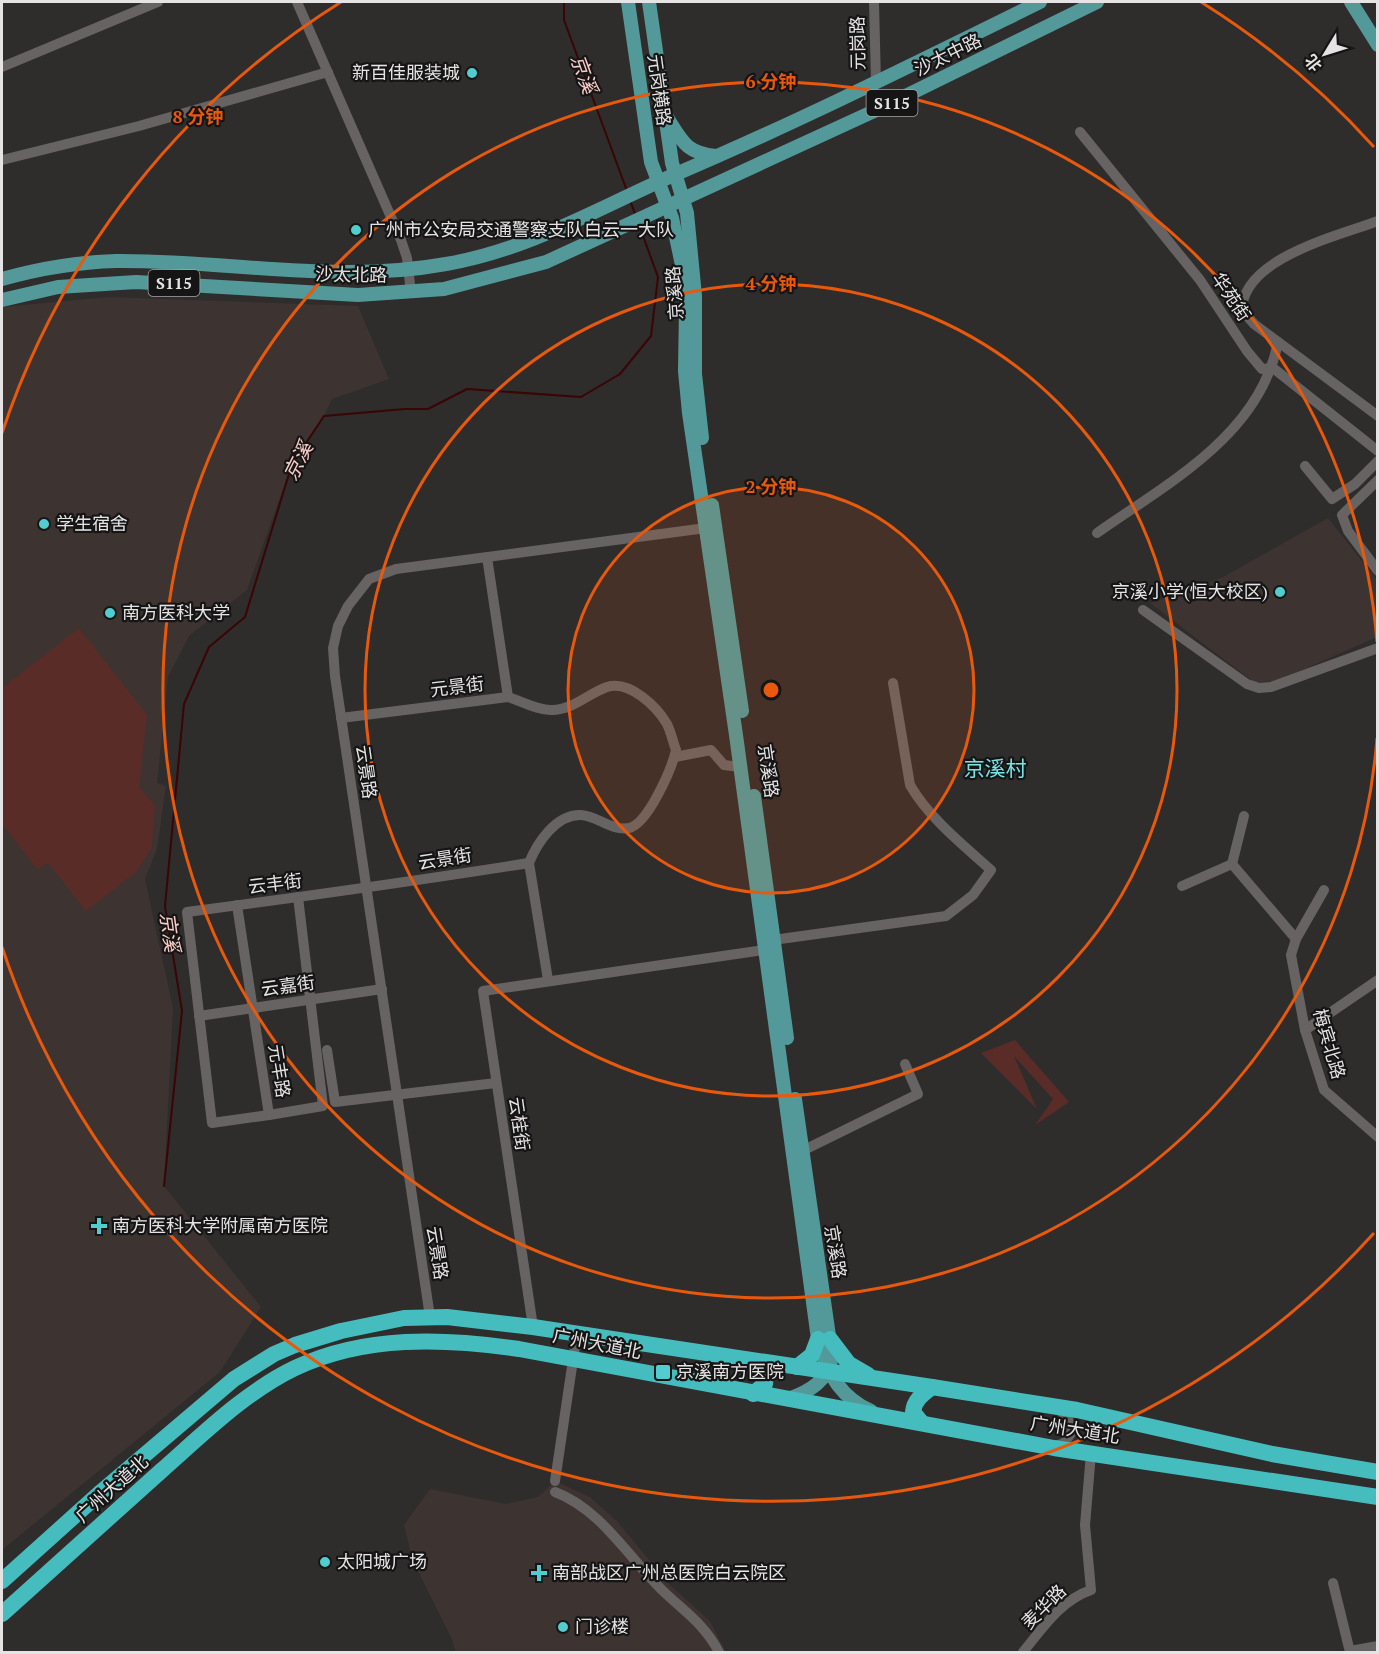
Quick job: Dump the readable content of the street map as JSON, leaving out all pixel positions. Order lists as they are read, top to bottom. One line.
{"streets":{"highway":["广州大道北"],"main road":["沙太中路","元岗横路","S115","沙太北路","京溪路"],"street":["元岗路","华苑街","元景街","云景路","云景街","云丰街","云嘉街","梅宾北路","元丰路","云桂街","麦华路"]},"crossings":[["元岗路","沙太中路"],["沙太中路","元岗横路"],["沙太中路","沙太北路"],["沙太中路","京溪路"],["元岗横路","沙太北路"],["元岗横路","京溪路"],["沙太北路","京溪路"],["京溪路","云景路"],["京溪路","云桂街"],["京溪路","广州大道北"],["元景街","云景路"],["云景路","云景街"],["云景路","云丰街"],["云景路","云嘉街"],["云景路","广州大道北"],["云景街","云丰街"],["云丰街","元丰路"],["云嘉街","元丰路"],["云桂街","广州大道北"],["广州大道北","麦华路"]],"districts":["京溪村"],"water":["京溪"],"places":{"other":["新百佳服装城","广州市公安局交通警察支队白云一大队","学生宿舍","京溪小学(恒大校区)","南方医科大学","太阳城广场","门诊楼"],"health":["南方医科大学附属南方医院","南部战区广州总医院白云院区"],"transit":["京溪南方医院"]},"north":"bottom left","rings":["6 分钟","8 分钟","4 分钟","2 分钟"]}
